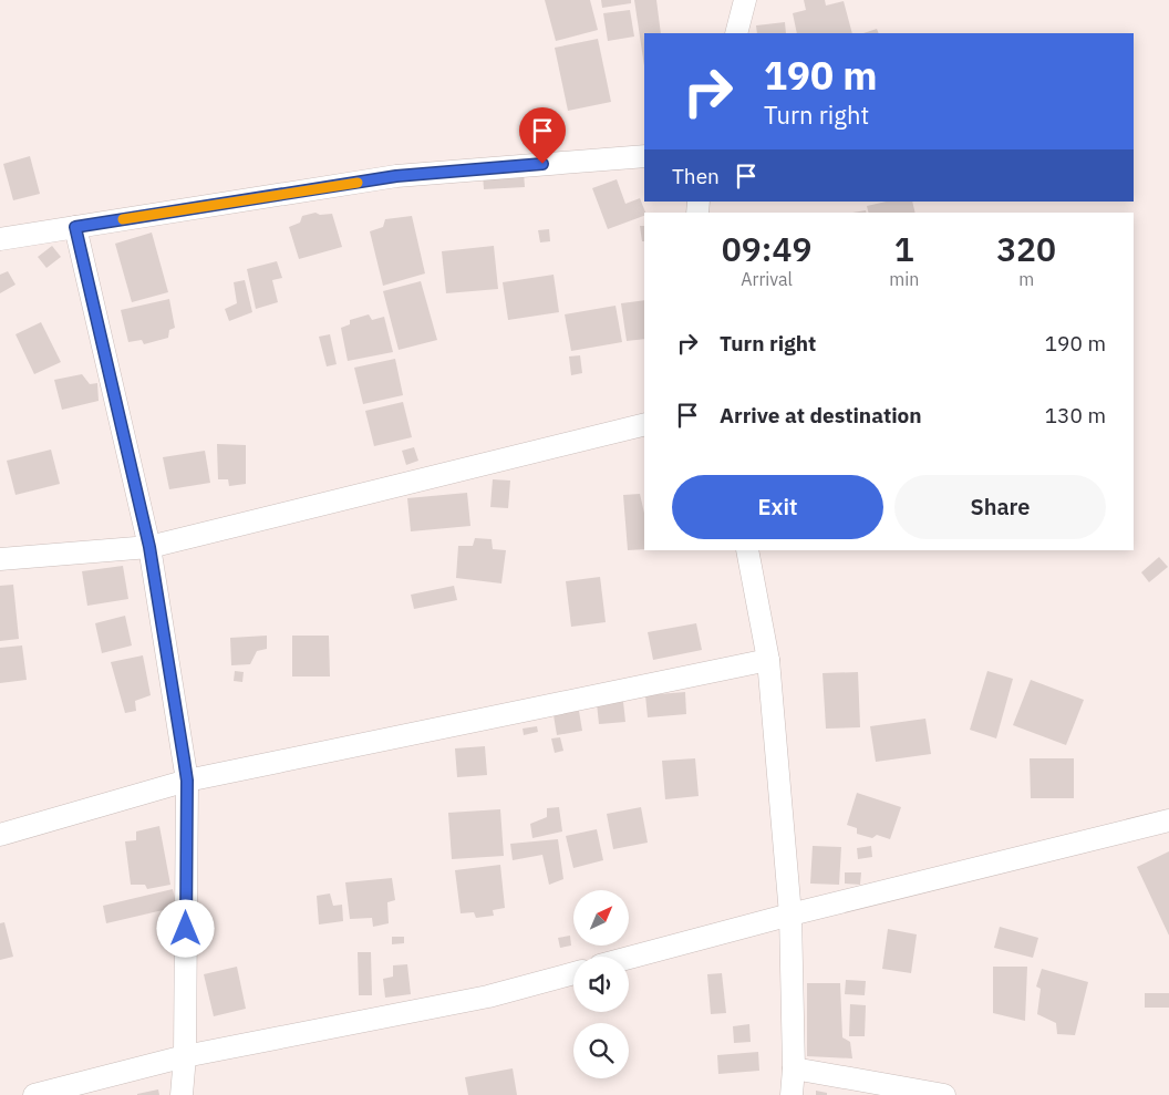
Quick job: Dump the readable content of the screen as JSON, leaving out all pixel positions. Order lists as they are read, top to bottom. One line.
{"north":"top right","page":{"turn":["190 m","Turn right"],"then":"Then","eta":["09:49","Arrival","1","min","320","m"],"list":[{"name":"Turn right","value":"190 m"},{"name":"Arrive at destination","value":"130 m"}],"buttons":["Exit","Share"]}}
